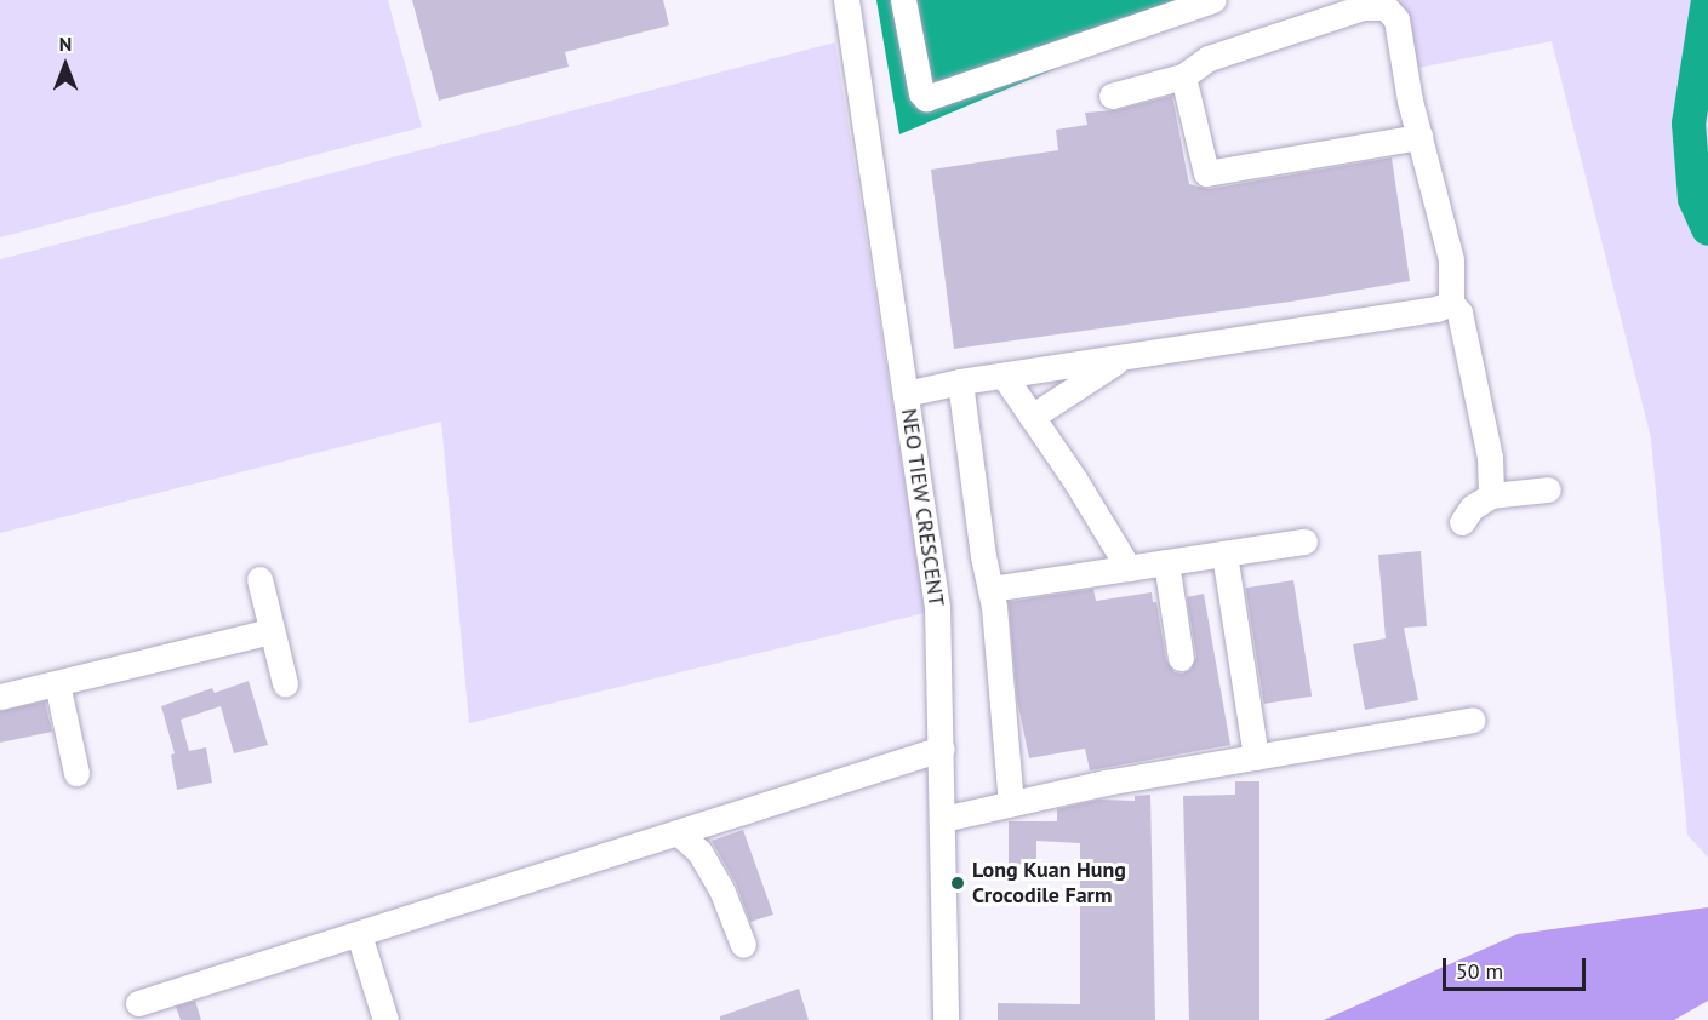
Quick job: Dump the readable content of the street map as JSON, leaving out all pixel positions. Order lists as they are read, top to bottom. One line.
{"streets":{"street":["NEO TIEW CRESCENT"]},"places":["Long Kuan Hung Crocodile Farm"],"scale_bar":"50 m","north":"top"}
